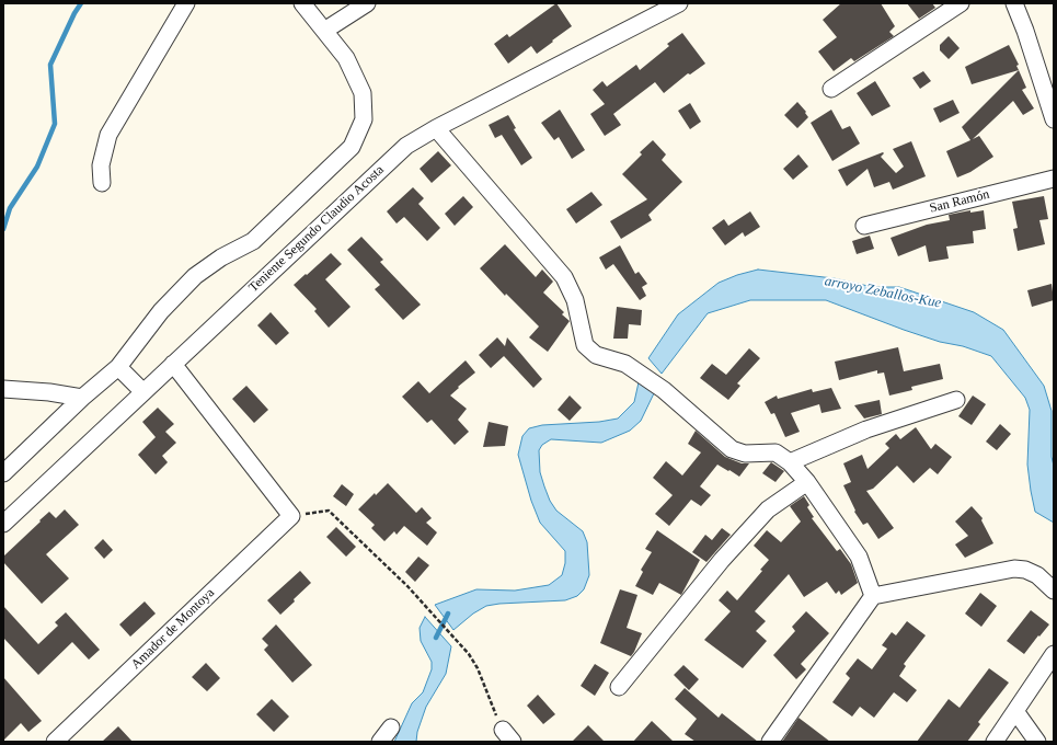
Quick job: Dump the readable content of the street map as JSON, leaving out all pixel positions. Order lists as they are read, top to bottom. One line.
{"streets":{"street":["San Ramón","Teniente Segundo Claudio Acosta","Amador de Montoya"]},"water":["arroyo Zeballos-Kue"]}
